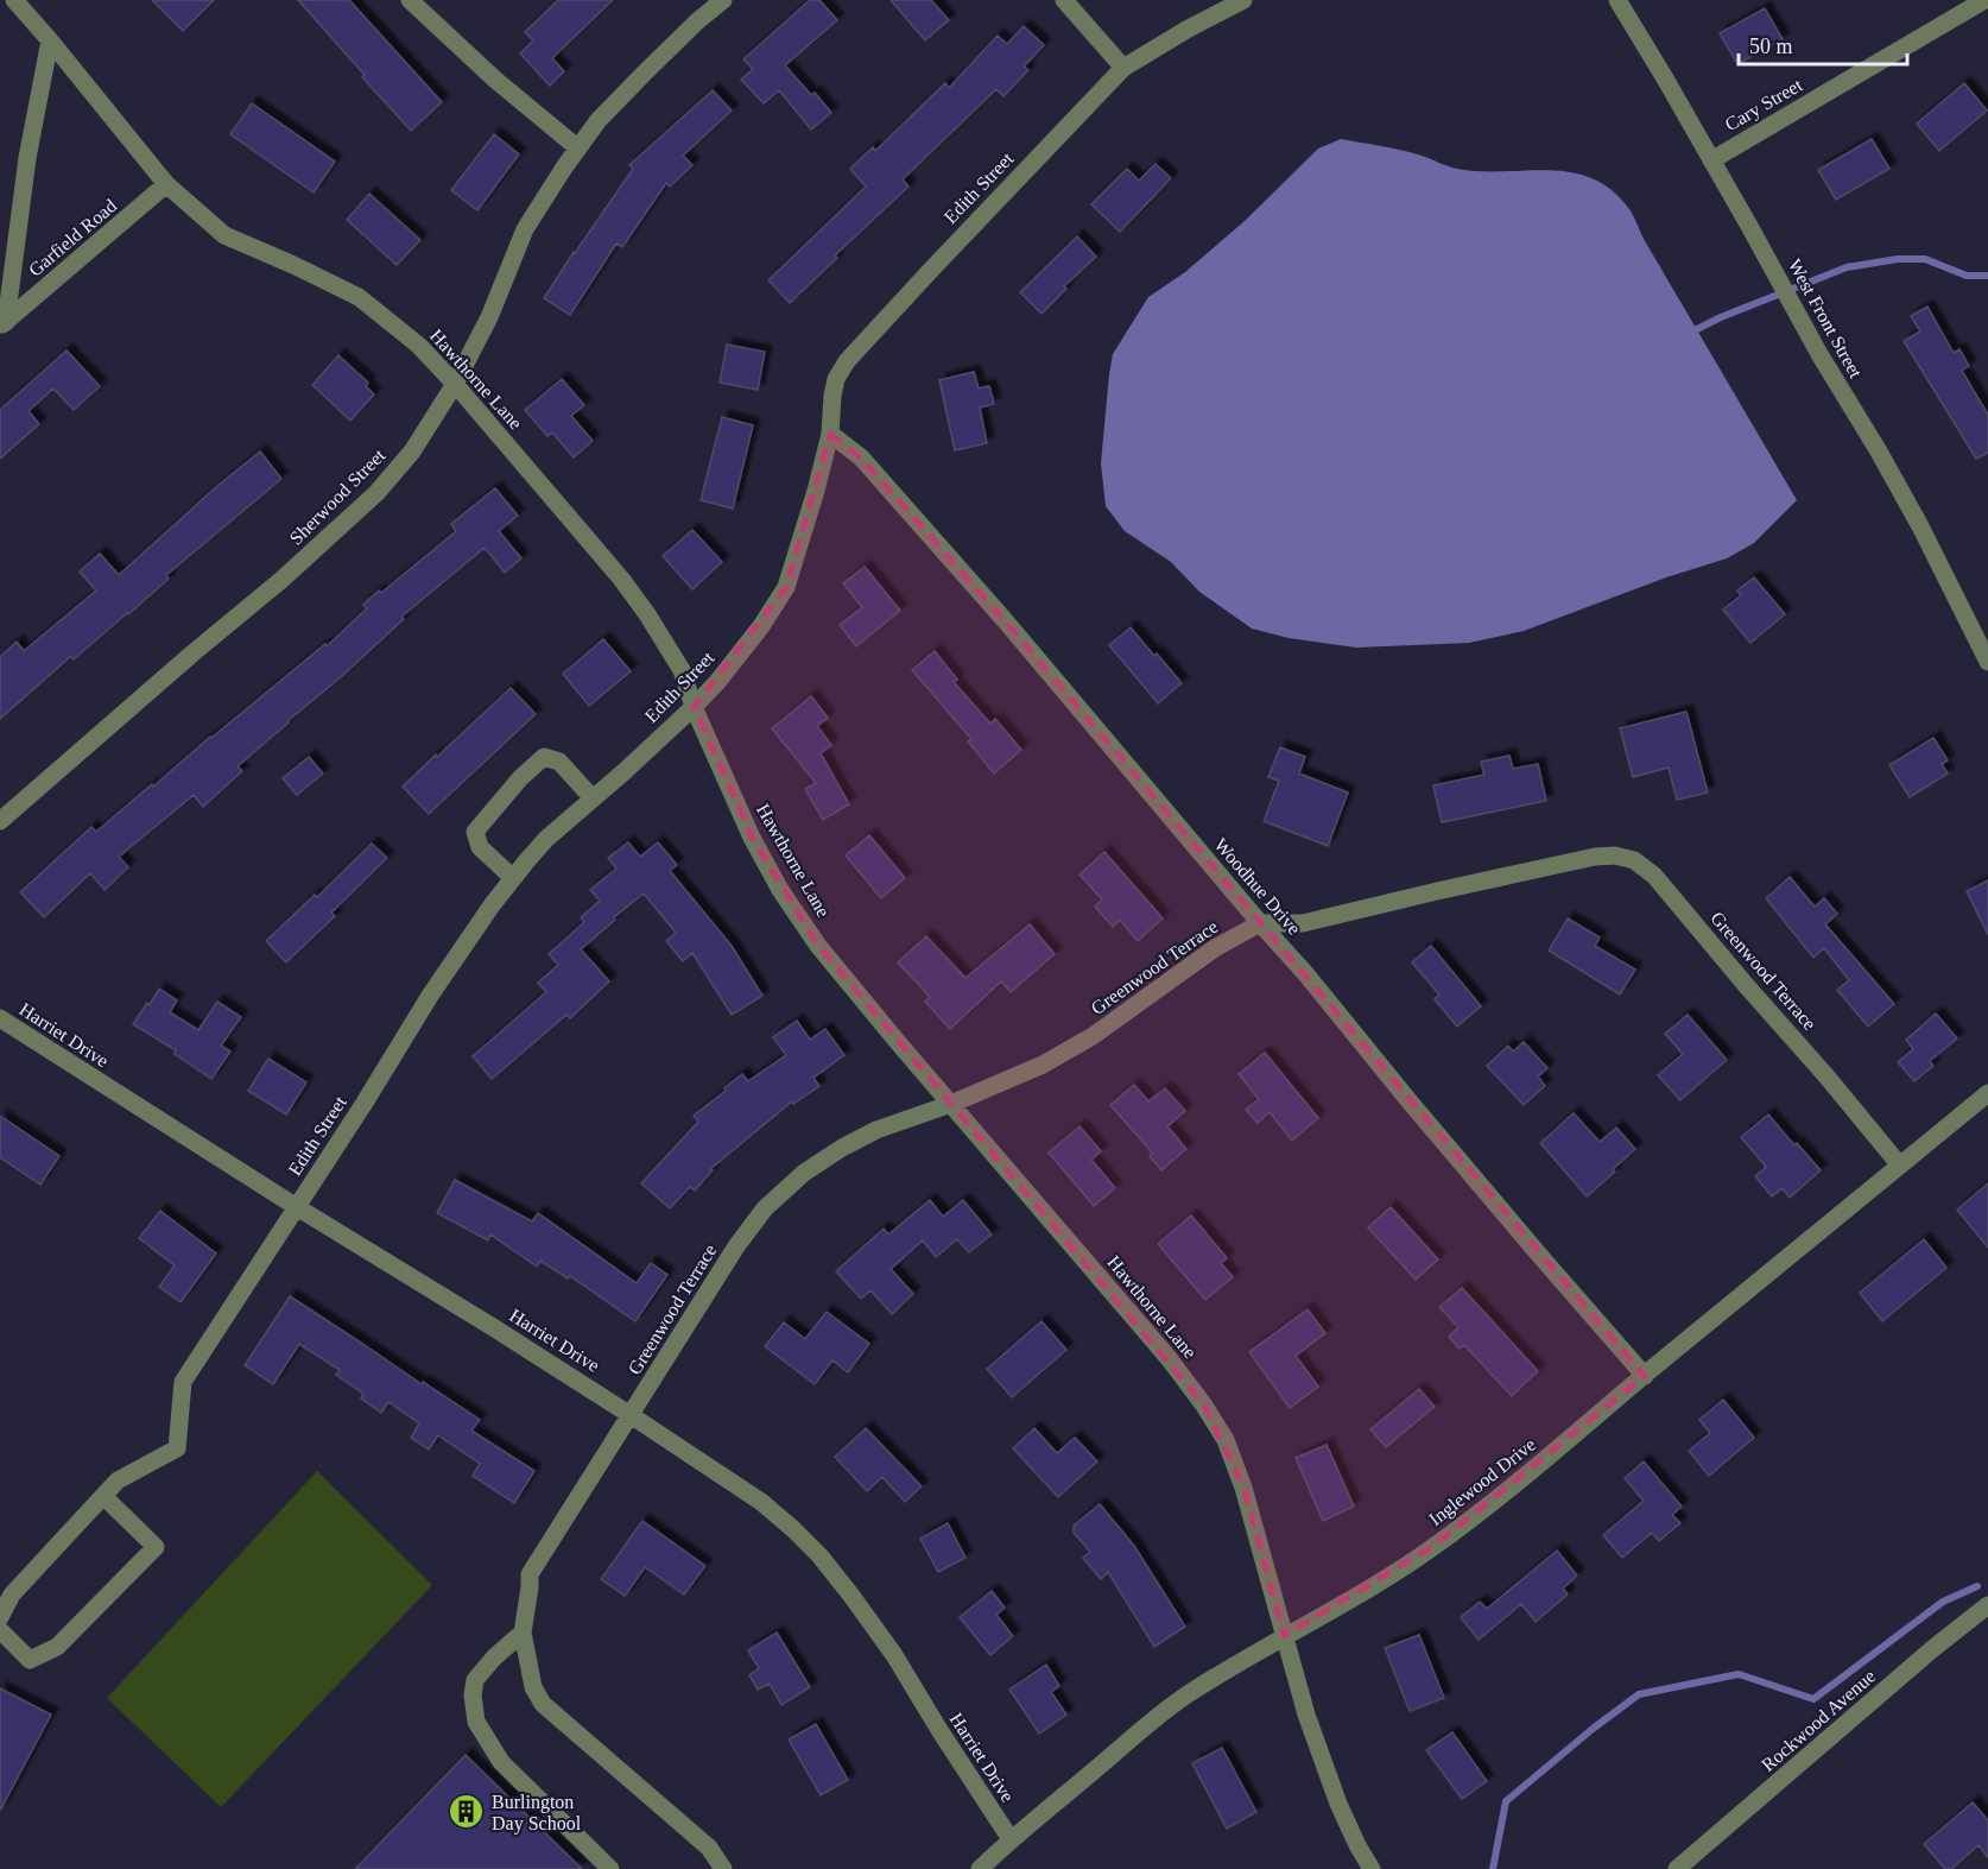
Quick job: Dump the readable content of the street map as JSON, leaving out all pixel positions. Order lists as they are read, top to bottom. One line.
{"streets":{"street":["Cary Street","Edith Street","Garfield Road","West Front Street","Hawthorne Lane","Sherwood Street","Woodhue Drive","Greenwood Terrace","Harriet Drive","Inglewood Drive","Rockwood Avenue"]},"crossings":[["Cary Street","West Front Street"],["Edith Street","Hawthorne Lane"],["Edith Street","Woodhue Drive"],["Edith Street","Harriet Drive"],["Garfield Road","Hawthorne Lane"],["Hawthorne Lane","Sherwood Street"],["Hawthorne Lane","Greenwood Terrace"],["Hawthorne Lane","Inglewood Drive"],["Woodhue Drive","Greenwood Terrace"],["Woodhue Drive","Inglewood Drive"],["Greenwood Terrace","Harriet Drive"],["Greenwood Terrace","Inglewood Drive"],["Harriet Drive","Inglewood Drive"]],"places":{"building":["Burlington Day School"]},"scale_bar":"50 m"}
